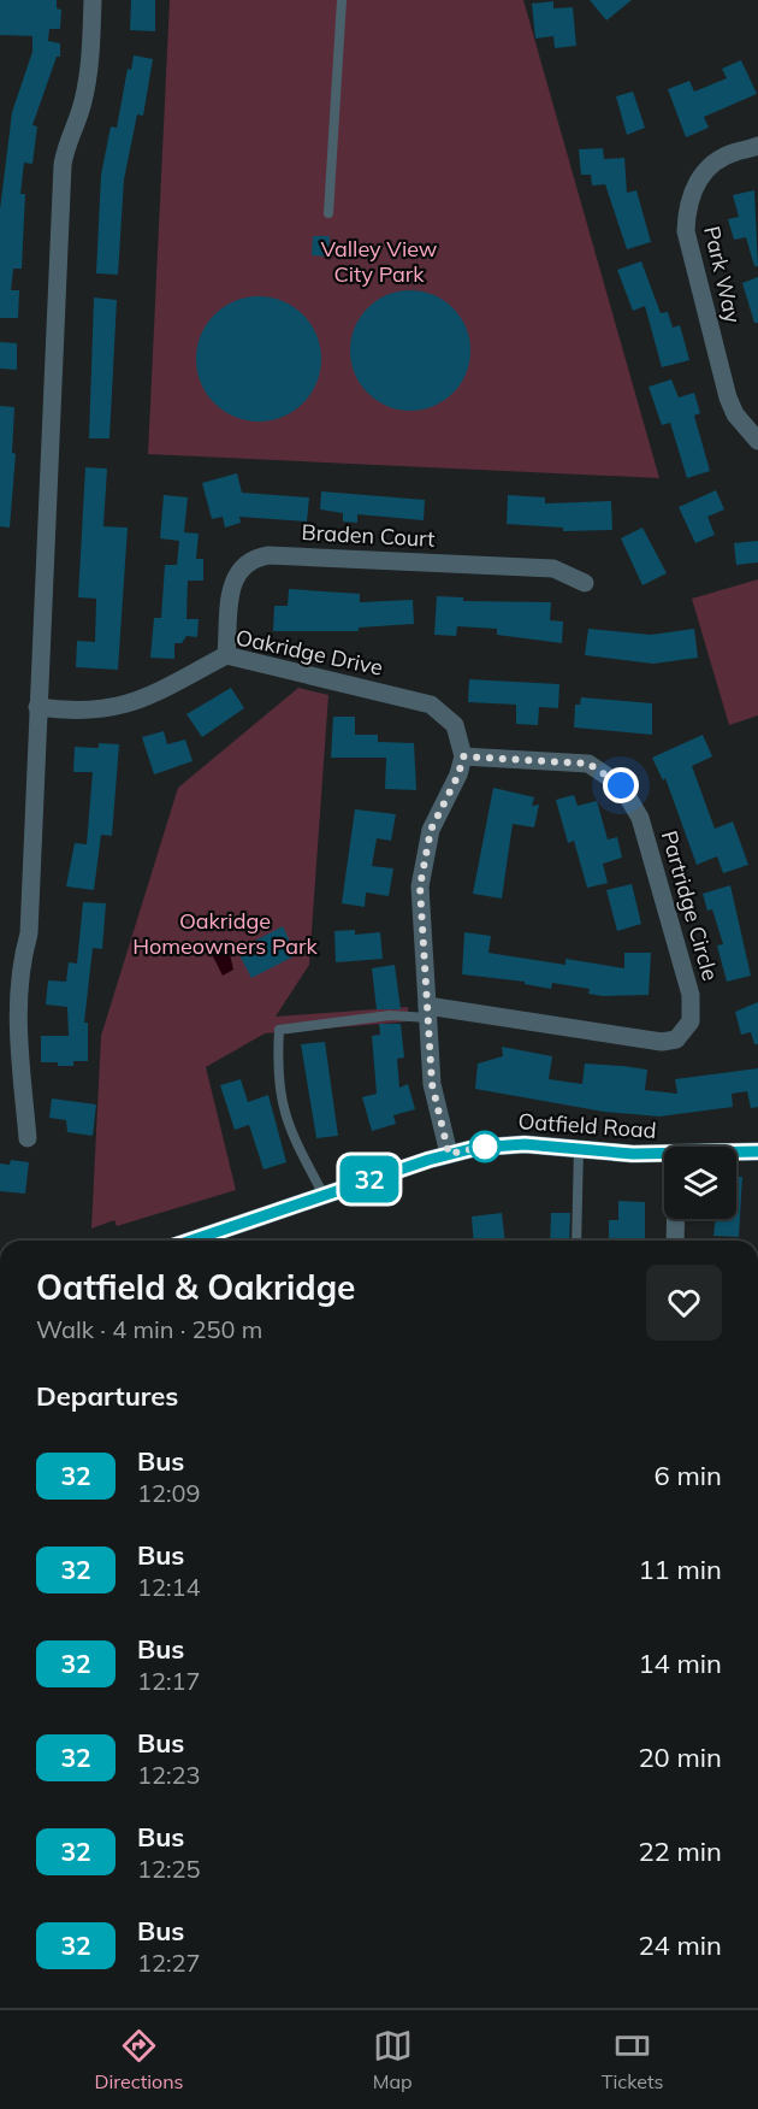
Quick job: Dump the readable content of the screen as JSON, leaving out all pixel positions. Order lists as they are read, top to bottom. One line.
{"streets":{"main road":["Oatfield Road"],"street":["Park Way","Braden Court","Oakridge Drive","Partridge Circle"]},"crossings":[["Braden Court","Oakridge Drive"],["Oakridge Drive","Partridge Circle"]],"parks":["Valley View City Park","Oakridge Homeowners Park"],"lines":["bus line 32"],"page":{"on_map":"32","heading":[["Oatfield & Oakridge","Walk · 4 min · 250 m"],"Departures"],"list":[{"mark":"32","name":"Bus","note":"12:09","value":"6 min"},{"mark":"32","name":"Bus","note":"12:14","value":"11 min"},{"mark":"32","name":"Bus","note":"12:17","value":"14 min"},{"mark":"32","name":"Bus","note":"12:23","value":"20 min"},{"mark":"32","name":"Bus","note":"12:25","value":"22 min"},{"mark":"32","name":"Bus","note":"12:27","value":"24 min"}],"tabs":["Directions","Map","Tickets"]}}
